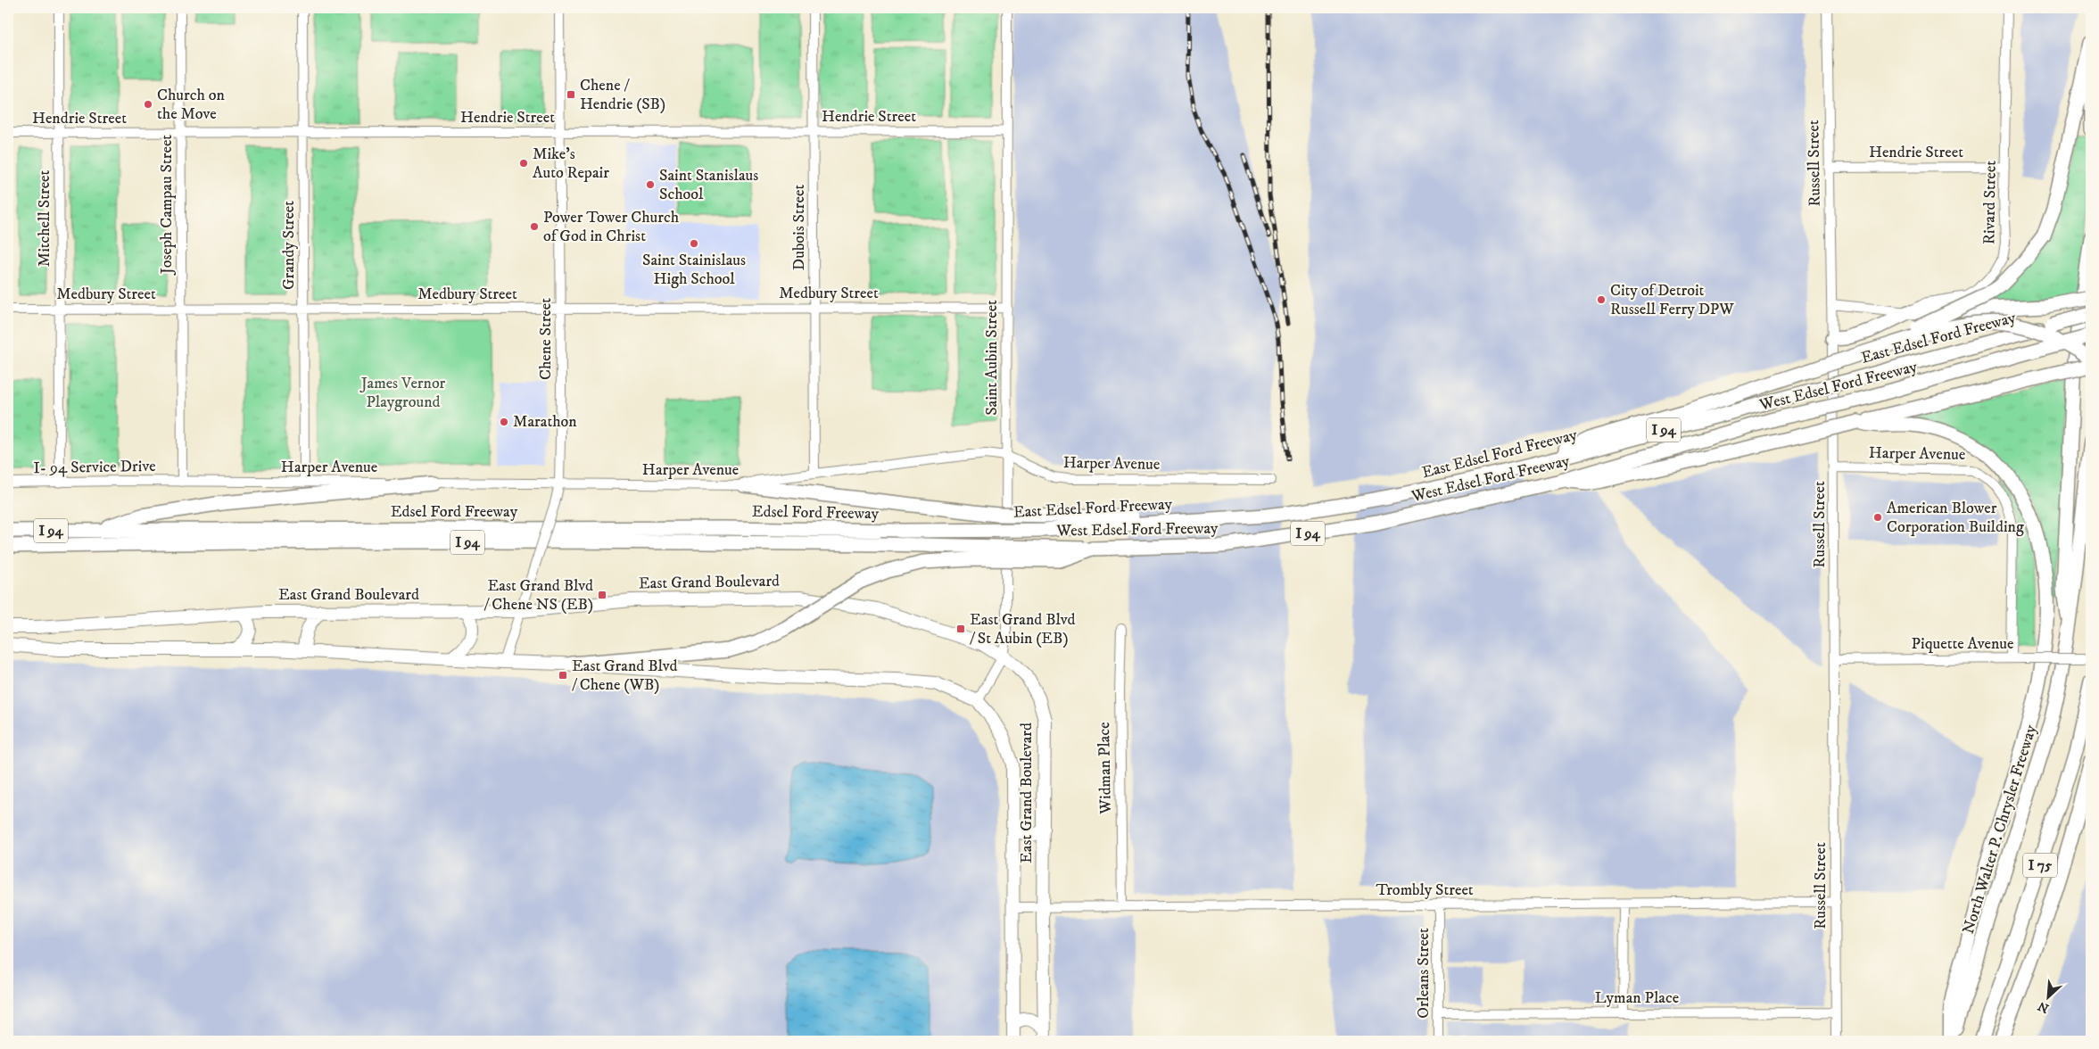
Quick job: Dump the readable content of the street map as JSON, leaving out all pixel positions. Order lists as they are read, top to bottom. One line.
{"streets":{"highway":["East Edsel Ford Freeway","West Edsel Ford Freeway","I 94","Edsel Ford Freeway","North Walter P. Chrysler Freeway","I 75"],"main road":["East Grand Boulevard"],"street":["Hendrie Street","Russell Street","Rivard Street","Joseph Campau Street","Mitchell Street","Dubois Street","Grandy Street","Medbury Street","Chene Street","Saint Aubin Street","Harper Avenue","I- 94 Service Drive","Piquette Avenue","Widman Place","Trombly Street","Orleans Street","Lyman Place"]},"crossings":[["Hendrie Street","Russell Street"],["Hendrie Street","Rivard Street"],["Hendrie Street","Joseph Campau Street"],["Hendrie Street","Mitchell Street"],["Hendrie Street","Dubois Street"],["Hendrie Street","Grandy Street"],["Hendrie Street","Chene Street"],["Hendrie Street","Saint Aubin Street"],["Russell Street","Harper Avenue"],["Russell Street","Piquette Avenue"],["Russell Street","Trombly Street"],["Russell Street","Lyman Place"],["Joseph Campau Street","Medbury Street"],["Joseph Campau Street","Harper Avenue"],["Joseph Campau Street","I- 94 Service Drive"],["Mitchell Street","Medbury Street"],["Mitchell Street","I- 94 Service Drive"],["Dubois Street","Medbury Street"],["Dubois Street","Harper Avenue"],["Grandy Street","Medbury Street"],["Grandy Street","Harper Avenue"],["Medbury Street","Chene Street"],["Medbury Street","Saint Aubin Street"],["East Edsel Ford Freeway","Edsel Ford Freeway"],["Chene Street","Harper Avenue"],["Chene Street","East Grand Boulevard"],["Saint Aubin Street","Harper Avenue"],["Saint Aubin Street","East Grand Boulevard"],["West Edsel Ford Freeway","Edsel Ford Freeway"],["Harper Avenue","I- 94 Service Drive"],["Harper Avenue","Piquette Avenue"],["East Grand Boulevard","Trombly Street"],["Widman Place","Trombly Street"],["North Walter P. Chrysler Freeway","I 75"],["Trombly Street","Orleans Street"],["Orleans Street","Lyman Place"]],"parks":["James Vernor Playground"],"places":{"transit":["Chene / Hendrie (SB)","East Grand Blvd / Chene NS (EB)","East Grand Blvd / St Aubin (EB)","East Grand Blvd / Chene (WB)"],"other":["Church on the Move","Mike's Auto Repair","Saint Stanislaus School","Power Tower Church of God in Christ","Saint Stainislaus High School","City of Detroit Russell Ferry DPW","Marathon","American Blower Corporation Building"]},"north":"bottom left"}
